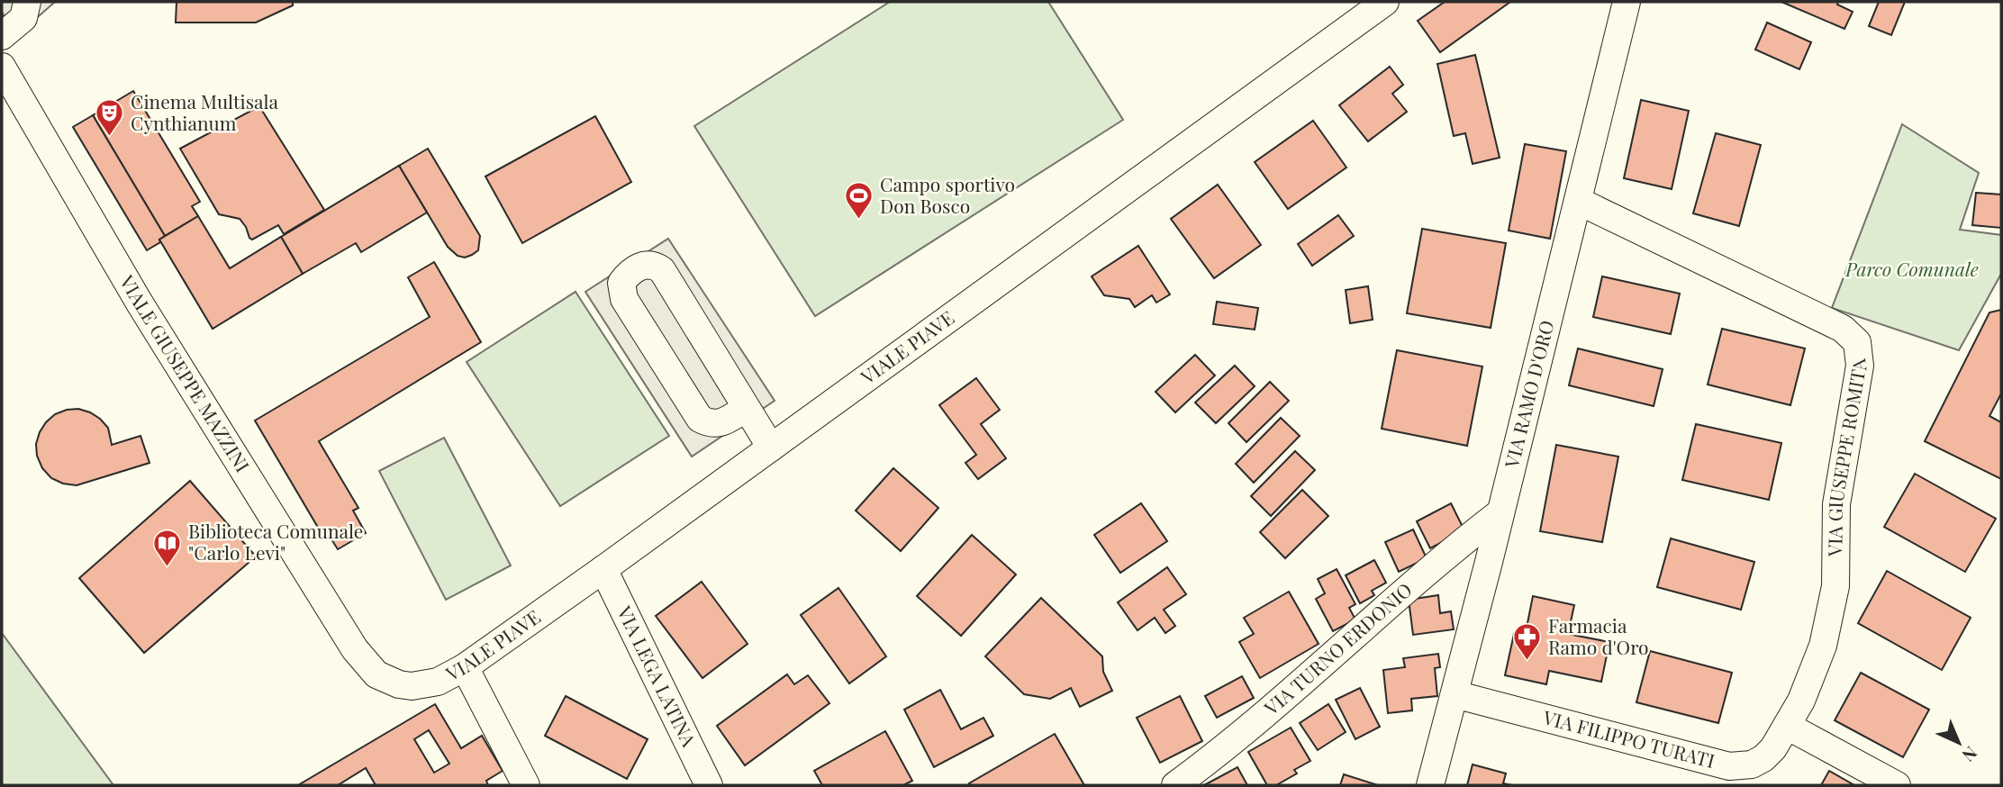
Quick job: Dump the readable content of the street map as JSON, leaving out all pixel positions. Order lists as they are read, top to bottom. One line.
{"streets":{"street":["VIALE PIAVE","VIALE GIUSEPPE MAZZINI","VIA RAMO D'ORO","VIA GIUSEPPE ROMITA","VIA TURNO ERDONIO","VIA LEGA LATINA","VIA FILIPPO TURATI"]},"crossings":[["VIALE PIAVE","VIALE GIUSEPPE MAZZINI"],["VIALE PIAVE","VIA LEGA LATINA"],["VIA RAMO D'ORO","VIA GIUSEPPE ROMITA"],["VIA RAMO D'ORO","VIA TURNO ERDONIO"],["VIA RAMO D'ORO","VIA FILIPPO TURATI"],["VIA GIUSEPPE ROMITA","VIA FILIPPO TURATI"]],"parks":["Parco Comunale"],"places":{"theatre":["Cinema Multisala Cynthianum"],"sports":["Campo sportivo Don Bosco"],"library":["Biblioteca Comunale \"Carlo Levi\""],"pharmacy":["Farmacia Ramo d'Oro"]},"north":"bottom right"}
